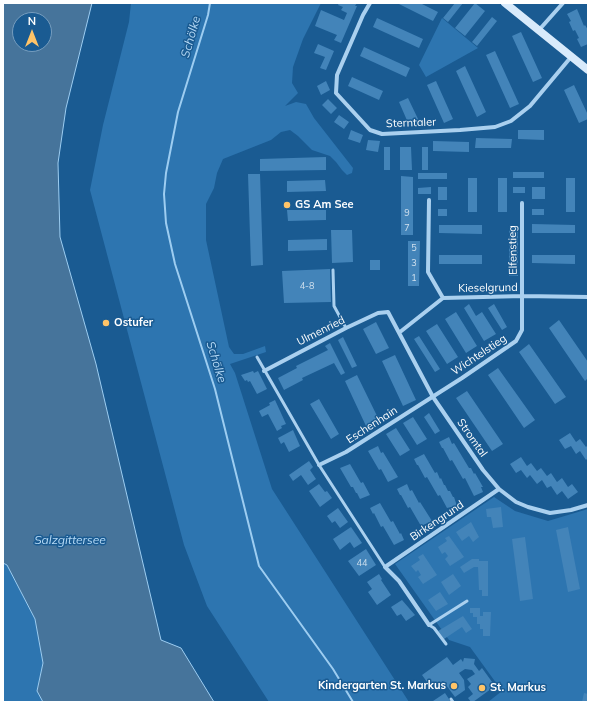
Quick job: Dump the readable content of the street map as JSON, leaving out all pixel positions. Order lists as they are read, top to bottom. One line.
{"streets":{"street":["Sterntaler","Elfenstieg","Kieselgrund","Ulmenried","Wichtelstieg","Eschenhain","Stromtal","Birkengrund"]},"crossings":[["Elfenstieg","Kieselgrund"],["Elfenstieg","Wichtelstieg"],["Kieselgrund","Wichtelstieg"],["Kieselgrund","Stromtal"],["Ulmenried","Stromtal"],["Wichtelstieg","Eschenhain"],["Wichtelstieg","Stromtal"],["Eschenhain","Stromtal"],["Stromtal","Birkengrund"]],"water":["Schölke","Salzgittersee"],"places":["GS Am See","Ostufer","Kindergarten St. Markus","St. Markus"],"house_numbers":["9","7","5","3","1","4-8","44"],"north":"top"}
